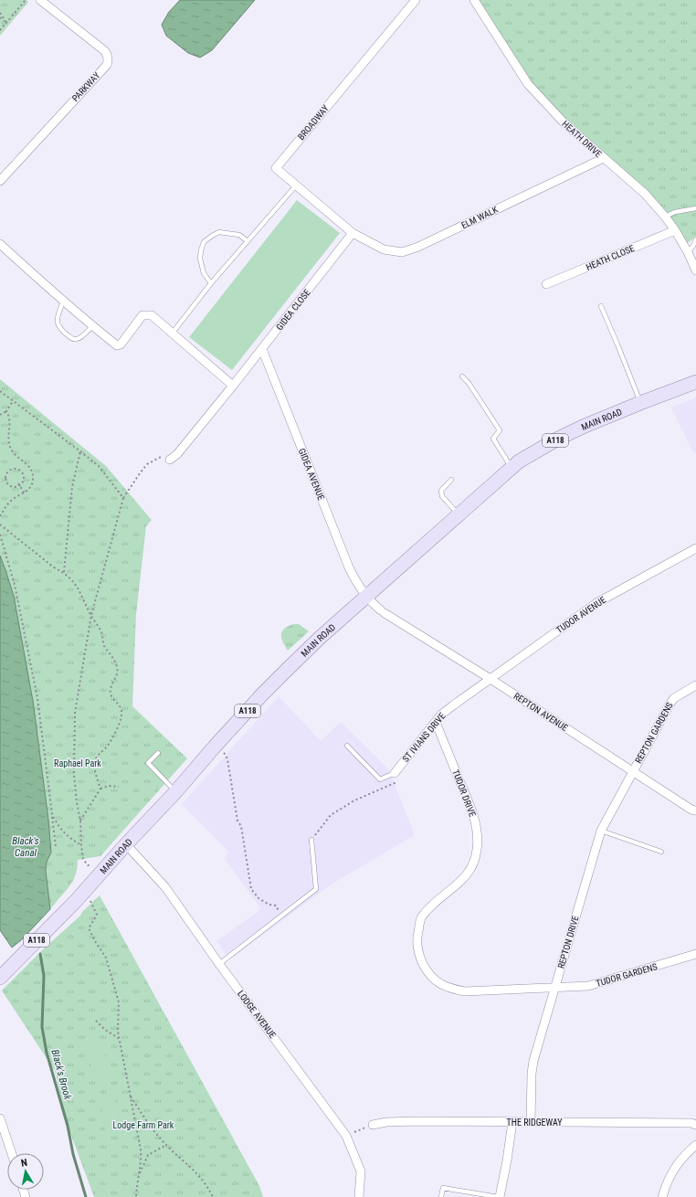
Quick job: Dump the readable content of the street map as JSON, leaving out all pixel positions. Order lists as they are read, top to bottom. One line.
{"streets":{"main road":["MAIN ROAD","A118"],"street":["PARKWAY","BROADWAY","HEATH DRIVE","ELM WALK","HEATH CLOSE","GIDEA CLOSE","GIDEA AVENUE","TUDOR AVENUE","REPTON AVENUE","REPTON GARDENS","ST IVIANS DRIVE","TUDOR DRIVE","REPTON DRIVE","TUDOR GARDENS","LODGE AVENUE","THE RIDGEWAY"]},"crossings":[["BROADWAY","ELM WALK"],["BROADWAY","GIDEA CLOSE"],["HEATH DRIVE","ELM WALK"],["HEATH DRIVE","HEATH CLOSE"],["ELM WALK","GIDEA CLOSE"],["GIDEA CLOSE","GIDEA AVENUE"],["MAIN ROAD","GIDEA AVENUE"],["MAIN ROAD","REPTON AVENUE"],["MAIN ROAD","LODGE AVENUE"],["GIDEA AVENUE","REPTON AVENUE"],["TUDOR AVENUE","REPTON AVENUE"],["TUDOR AVENUE","ST IVIANS DRIVE"],["REPTON AVENUE","REPTON GARDENS"],["REPTON AVENUE","ST IVIANS DRIVE"],["REPTON AVENUE","REPTON DRIVE"],["REPTON GARDENS","REPTON DRIVE"],["ST IVIANS DRIVE","TUDOR DRIVE"],["TUDOR DRIVE","REPTON DRIVE"],["TUDOR DRIVE","TUDOR GARDENS"],["REPTON DRIVE","TUDOR GARDENS"],["REPTON DRIVE","THE RIDGEWAY"]],"water":["Black's Canal","Black's Brook"],"parks":["Raphael Park","Lodge Farm Park"],"north":"top"}
